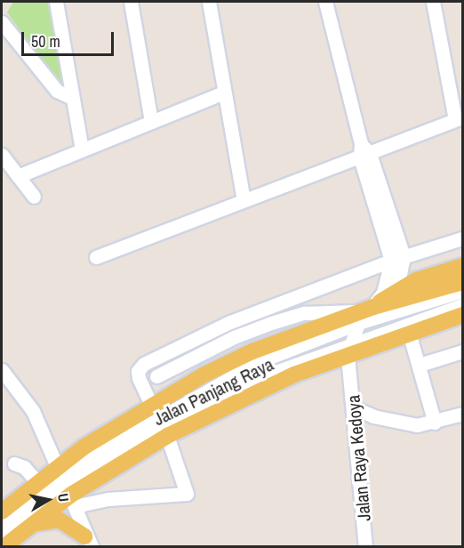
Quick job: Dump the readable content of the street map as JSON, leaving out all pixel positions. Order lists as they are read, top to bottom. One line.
{"streets":{"main road":["Jalan Panjang Raya"],"street":["Jalan Raya Kedoya"]},"crossings":[["Jalan Panjang Raya","Jalan Raya Kedoya"]],"scale_bar":"50 m","north":"right"}
